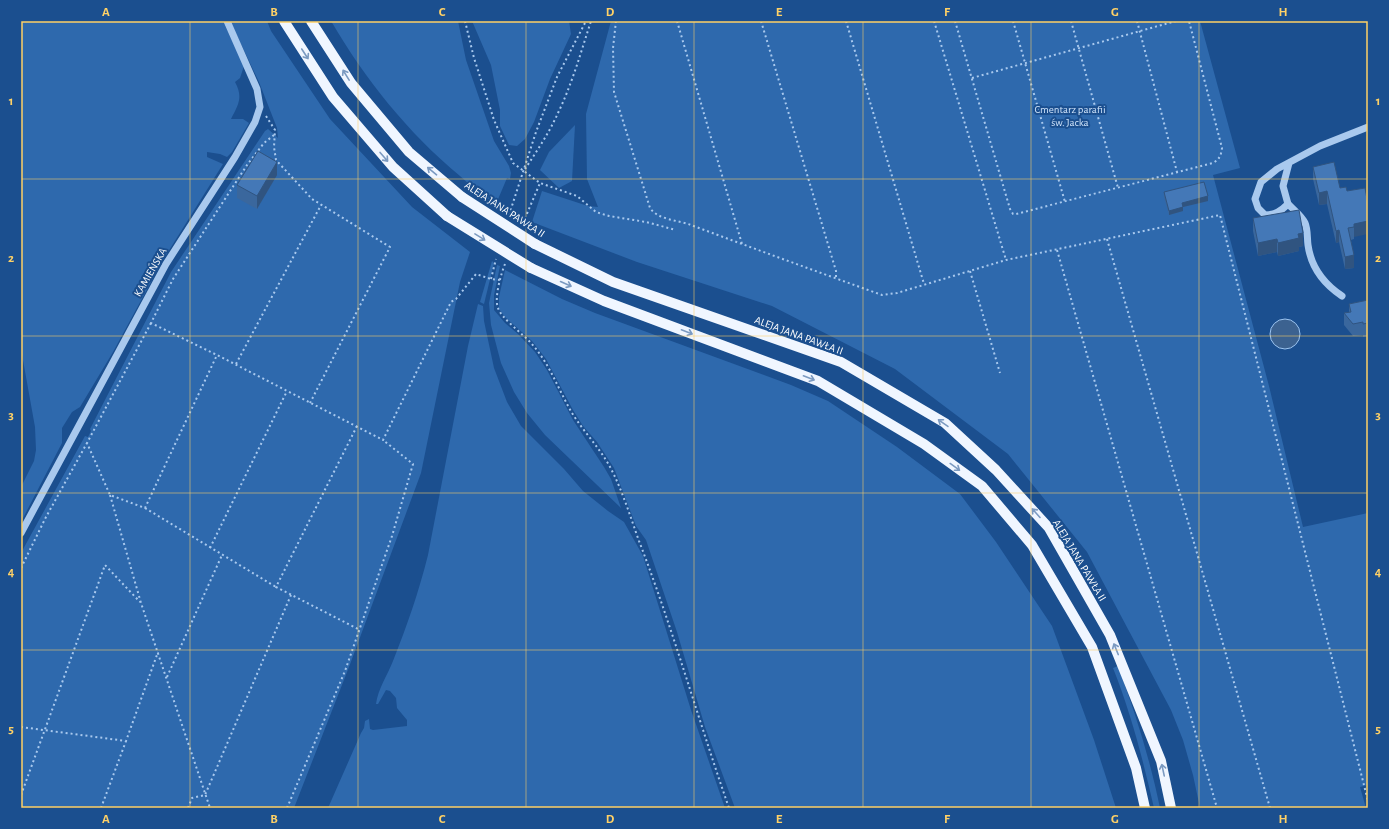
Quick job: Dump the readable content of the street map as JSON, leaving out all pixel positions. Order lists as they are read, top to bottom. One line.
{"streets":{"main road":["ALEJA JANA PAWŁA II"],"street":["KAMIEŃSKA"]},"parks":["Cmentarz parafii św. Jacka"],"grid":{"columns":["A","B","C","D","E","F","G","H"],"rows":["1","2","3","4","5"]}}
